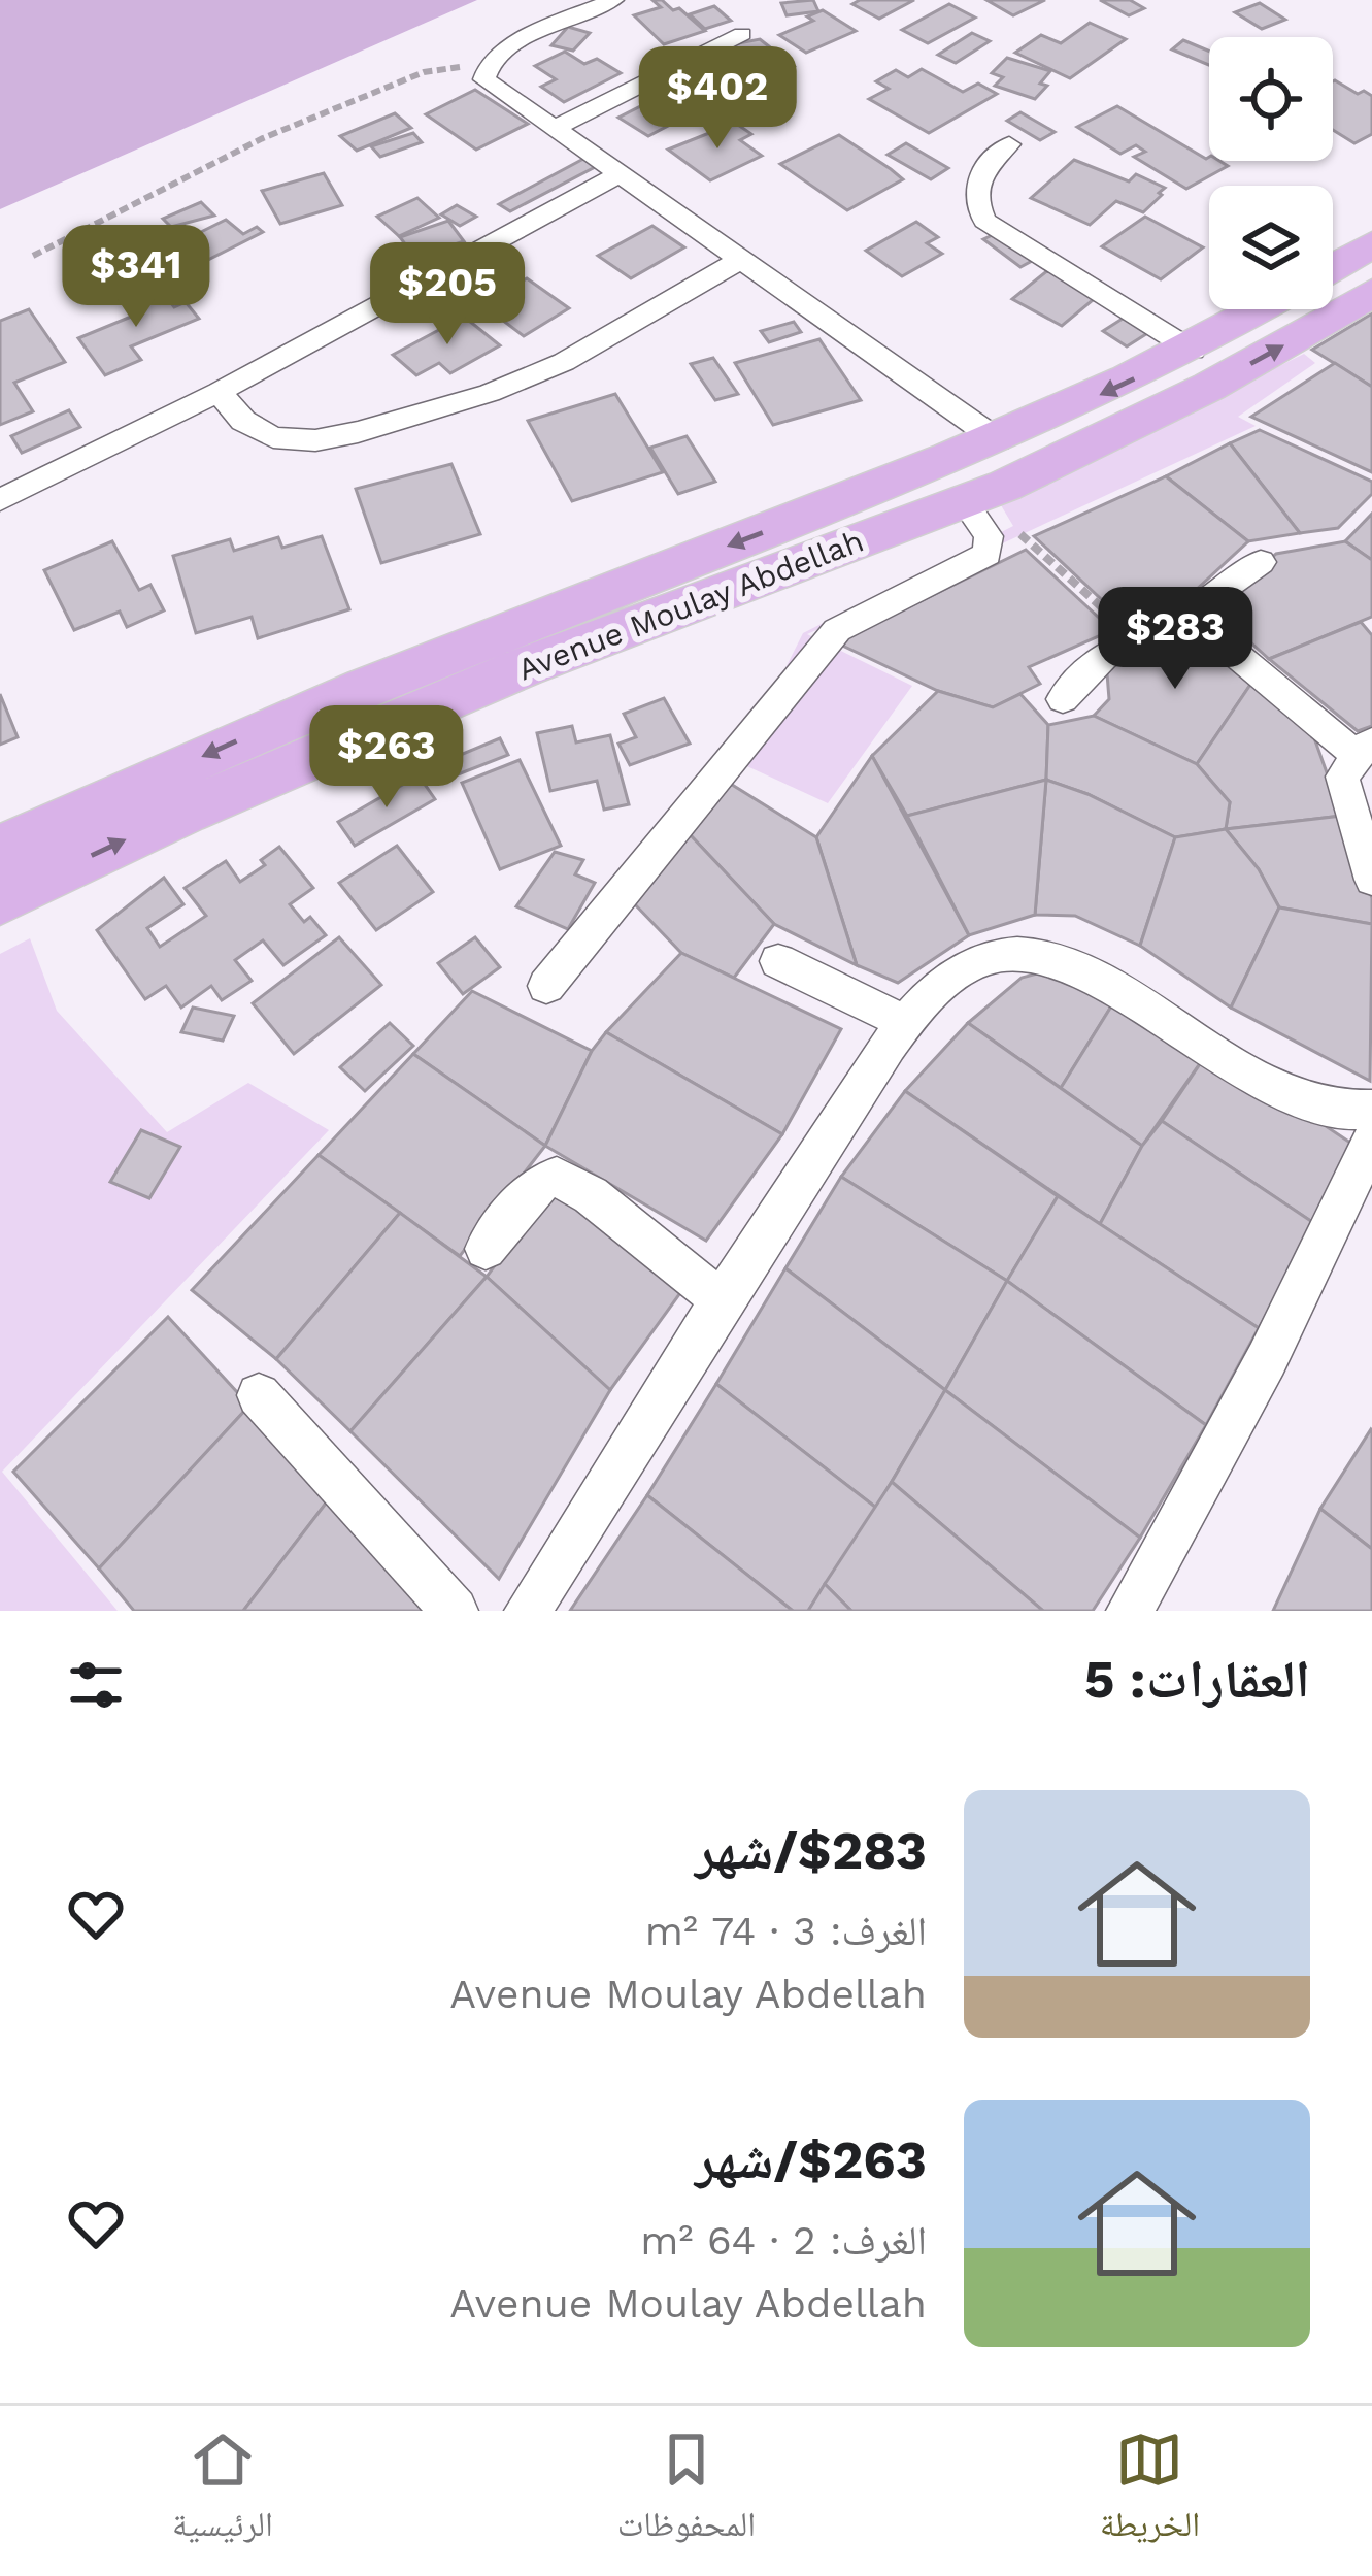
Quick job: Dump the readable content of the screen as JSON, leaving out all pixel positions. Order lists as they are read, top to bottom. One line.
{"streets":{"main road":["Avenue Moulay Abdellah"]},"page":{"price":["$402","$341","$205","$283","$263"],"heading":"العقارات: 5","list":[{"name":"$283/شهر","note":"الغرف: 3 · 74 m² · Avenue Moulay Abdellah"},{"name":"$263/شهر","note":"الغرف: 2 · 64 m² · Avenue Moulay Abdellah"}],"tabs":["الخريطة","المحفوظات","الرئيسية"]}}
